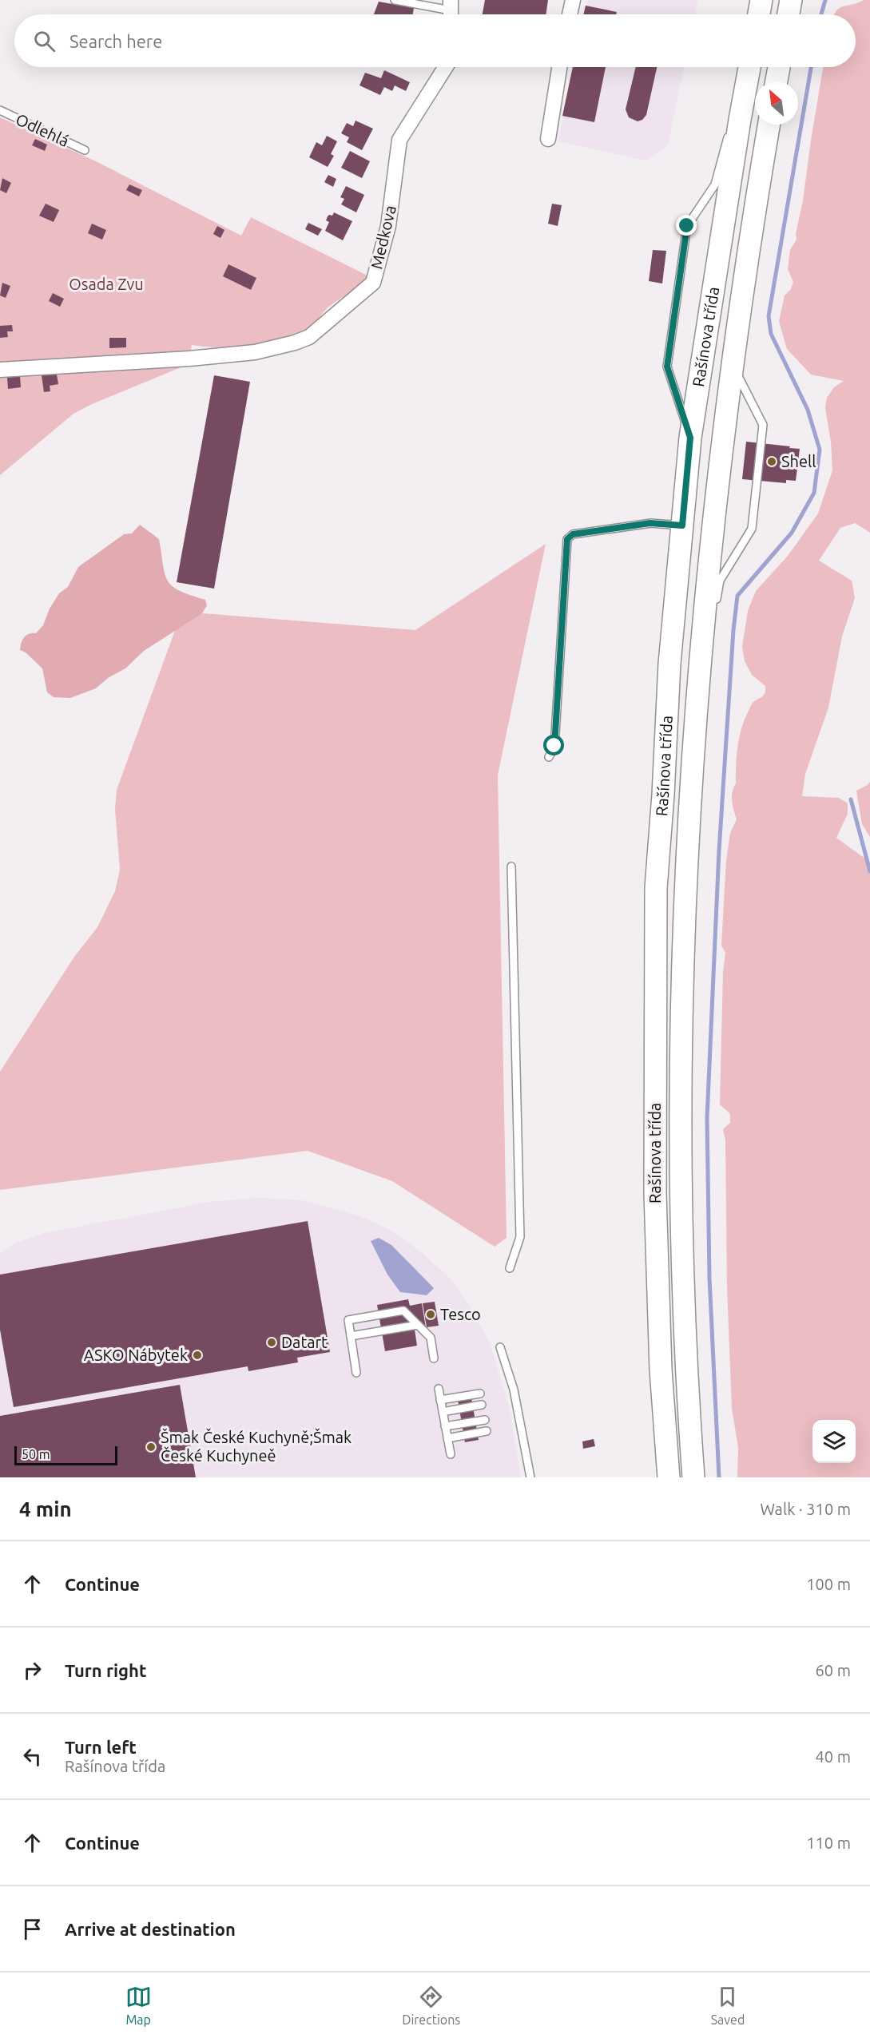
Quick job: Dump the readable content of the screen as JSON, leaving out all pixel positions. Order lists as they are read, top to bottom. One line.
{"streets":{"main road":["Rašínova třída"],"street":["Medkova"],"lane":["Odlehlá"]},"parks":["Osada Zvu"],"places":["Shell","Tesco","Datart","ASKO Nábytek","Šmak České Kuchyně;Šmak České Kuchyneě"],"scale_bar":"50 m","north":"top left","page":{"search":"Search here","scale":"50 m","heading":["4 min","Walk · 310 m"],"list":[["Continue","100 m"],["Turn right","60 m"],["Turn left","Rašínova třída","40 m"],["Continue","110 m"],"Arrive at destination"],"nav":["Map","Directions","Saved"]}}
